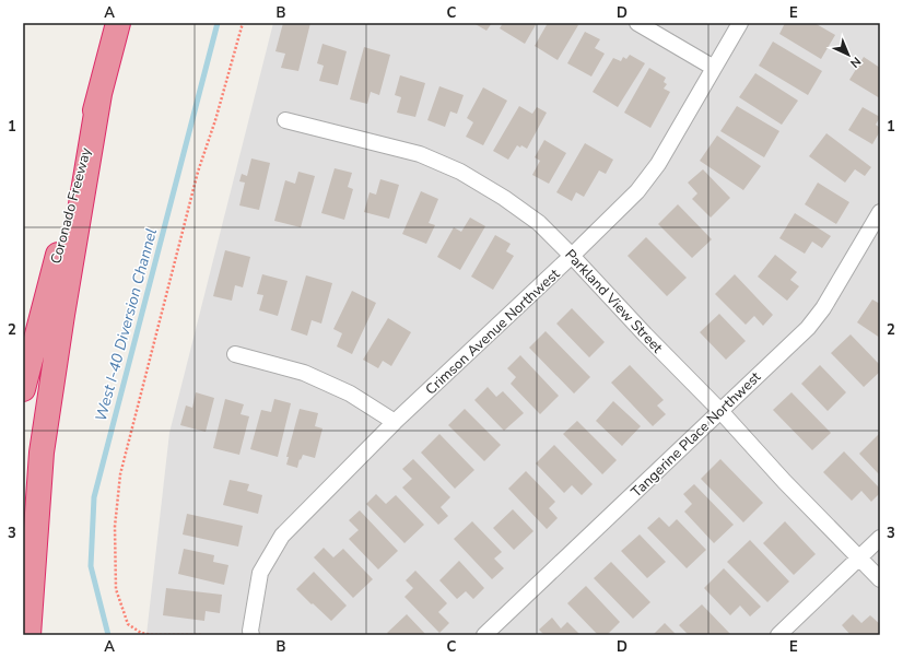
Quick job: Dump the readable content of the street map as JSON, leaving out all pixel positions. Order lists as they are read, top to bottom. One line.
{"streets":{"highway":["Coronado Freeway"],"street":["Parkland View Street","Crimson Avenue Northwest","Tangerine Place Northwest"]},"crossings":[["Parkland View Street","Crimson Avenue Northwest"],["Parkland View Street","Tangerine Place Northwest"]],"water":["West I-40 Diversion Channel"],"north":"bottom right","grid":{"columns":["A","B","C","D","E"],"rows":["1","2","3"]}}
